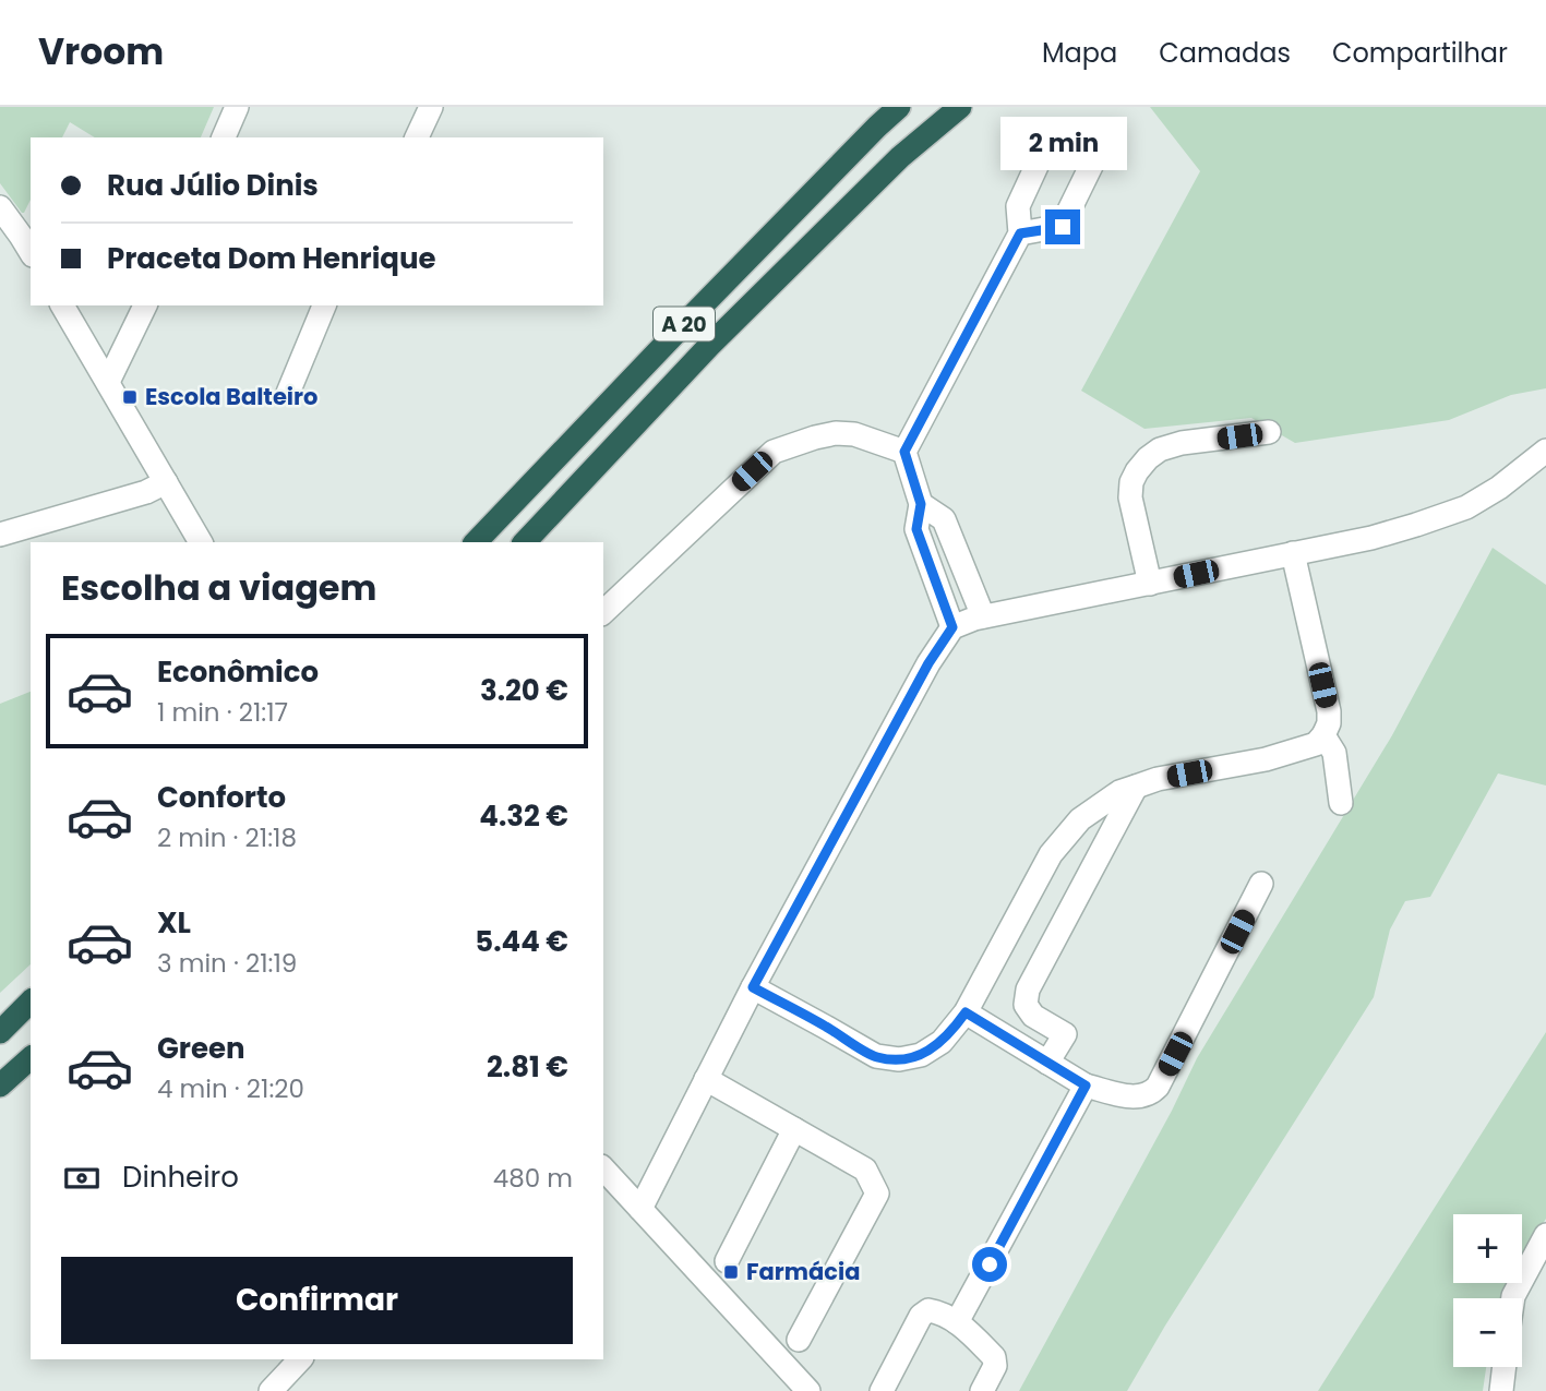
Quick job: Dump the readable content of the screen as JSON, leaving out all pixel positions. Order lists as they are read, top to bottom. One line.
{"streets":{"highway":["A 20"]},"places":{"transit":["Escola Balteiro","Farmácia"]},"page":{"header":"Vroom","nav":["Mapa","Camadas","Compartilhar"],"bubble":"2 min","banner":["Rua Júlio Dinis","Praceta Dom Henrique"],"heading":"Escolha a viagem","list":[{"name":"Econômico","note":"1 min · 21:17","value":"3.20 €"},{"name":"Conforto","note":"2 min · 21:18","value":"4.32 €"},{"name":"XL","note":"3 min · 21:19","value":"5.44 €"},{"name":"Green","note":"4 min · 21:20","value":"2.81 €"}],"pay":["Dinheiro","480 m"],"map_buttons":["+","−"],"buttons":"Confirmar"}}
